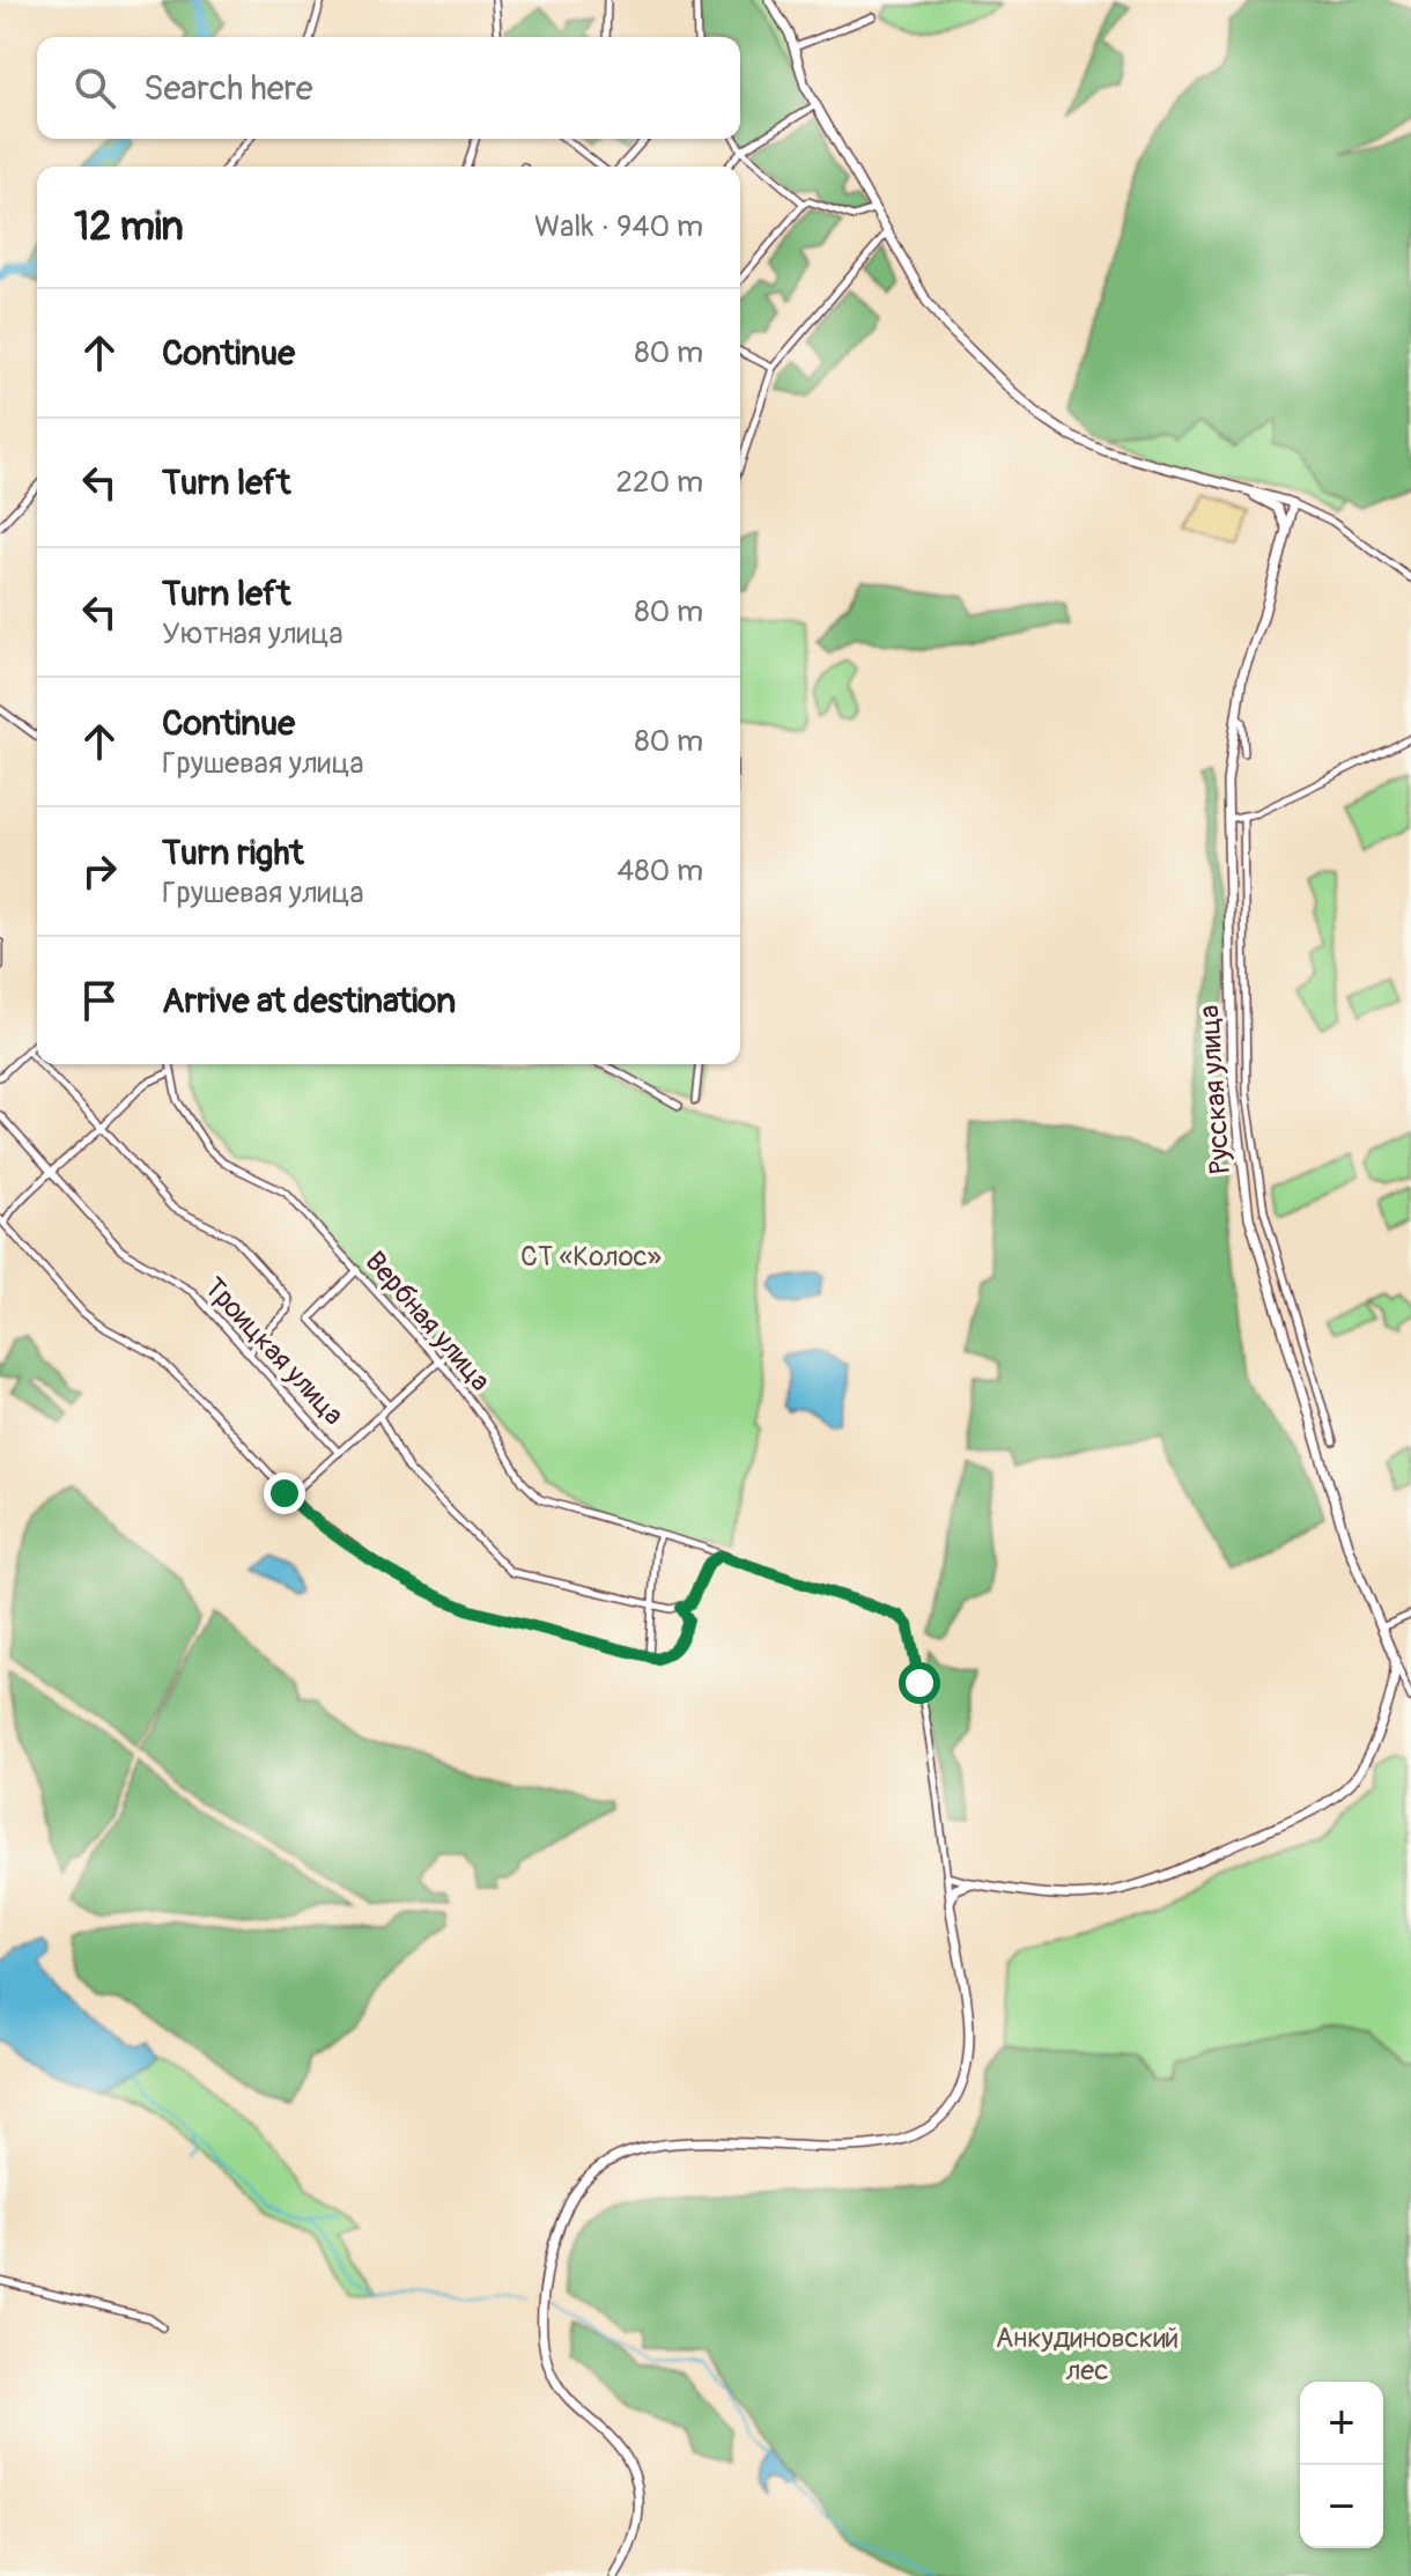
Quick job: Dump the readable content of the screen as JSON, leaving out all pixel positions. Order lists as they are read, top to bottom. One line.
{"streets":{"street":["Русская улица","Вербная улица","Троицкая улица"]},"parks":["СТ «Колос»","Анкудиновский лес"],"page":{"search":"Search here","heading":["12 min","Walk · 940 m"],"list":[["Continue","80 m"],["Turn left","220 m"],["Turn left","Уютная улица","80 m"],["Continue","Грушевая улица","80 m"],["Turn right","Грушевая улица","480 m"],"Arrive at destination"],"map_buttons":["+","−"]}}
